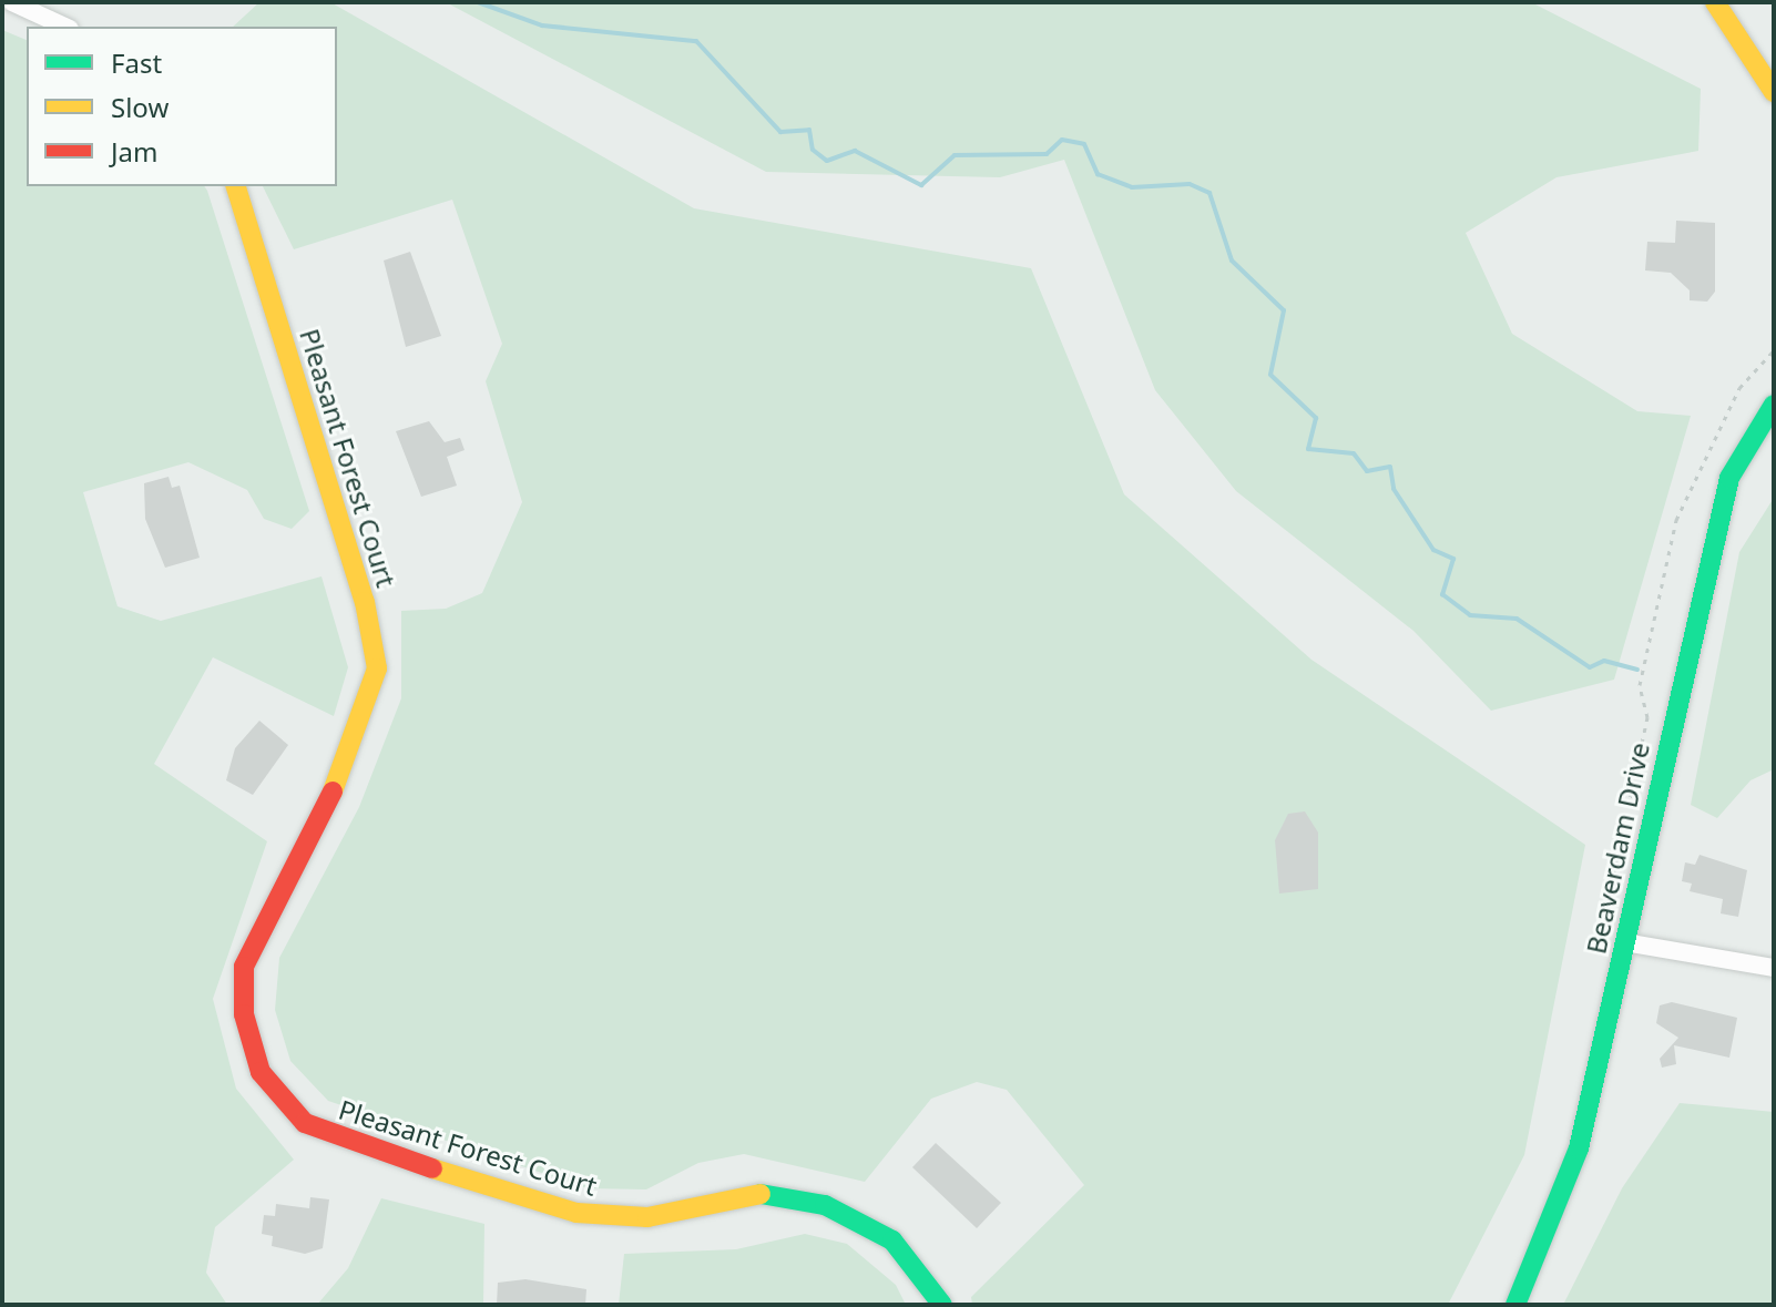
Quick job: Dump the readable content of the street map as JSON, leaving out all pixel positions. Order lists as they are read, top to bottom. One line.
{"streets":{"street":["Pleasant Forest Court","Beaverdam Drive"]},"legend":["Fast","Slow","Jam"]}
